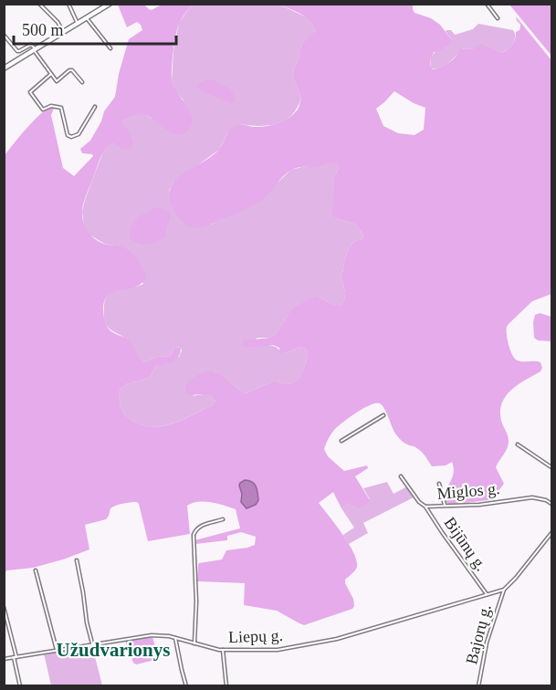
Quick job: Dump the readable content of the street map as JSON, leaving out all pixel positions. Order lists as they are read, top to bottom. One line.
{"streets":{"street":["Miglos g.","Bijūnų g.","Bajorų g.","Liepų g."]},"crossings":[["Miglos g.","Bijūnų g."],["Bijūnų g.","Liepų g."],["Bajorų g.","Liepų g."]],"districts":["Užudvarionys"],"scale_bar":"500 m"}
